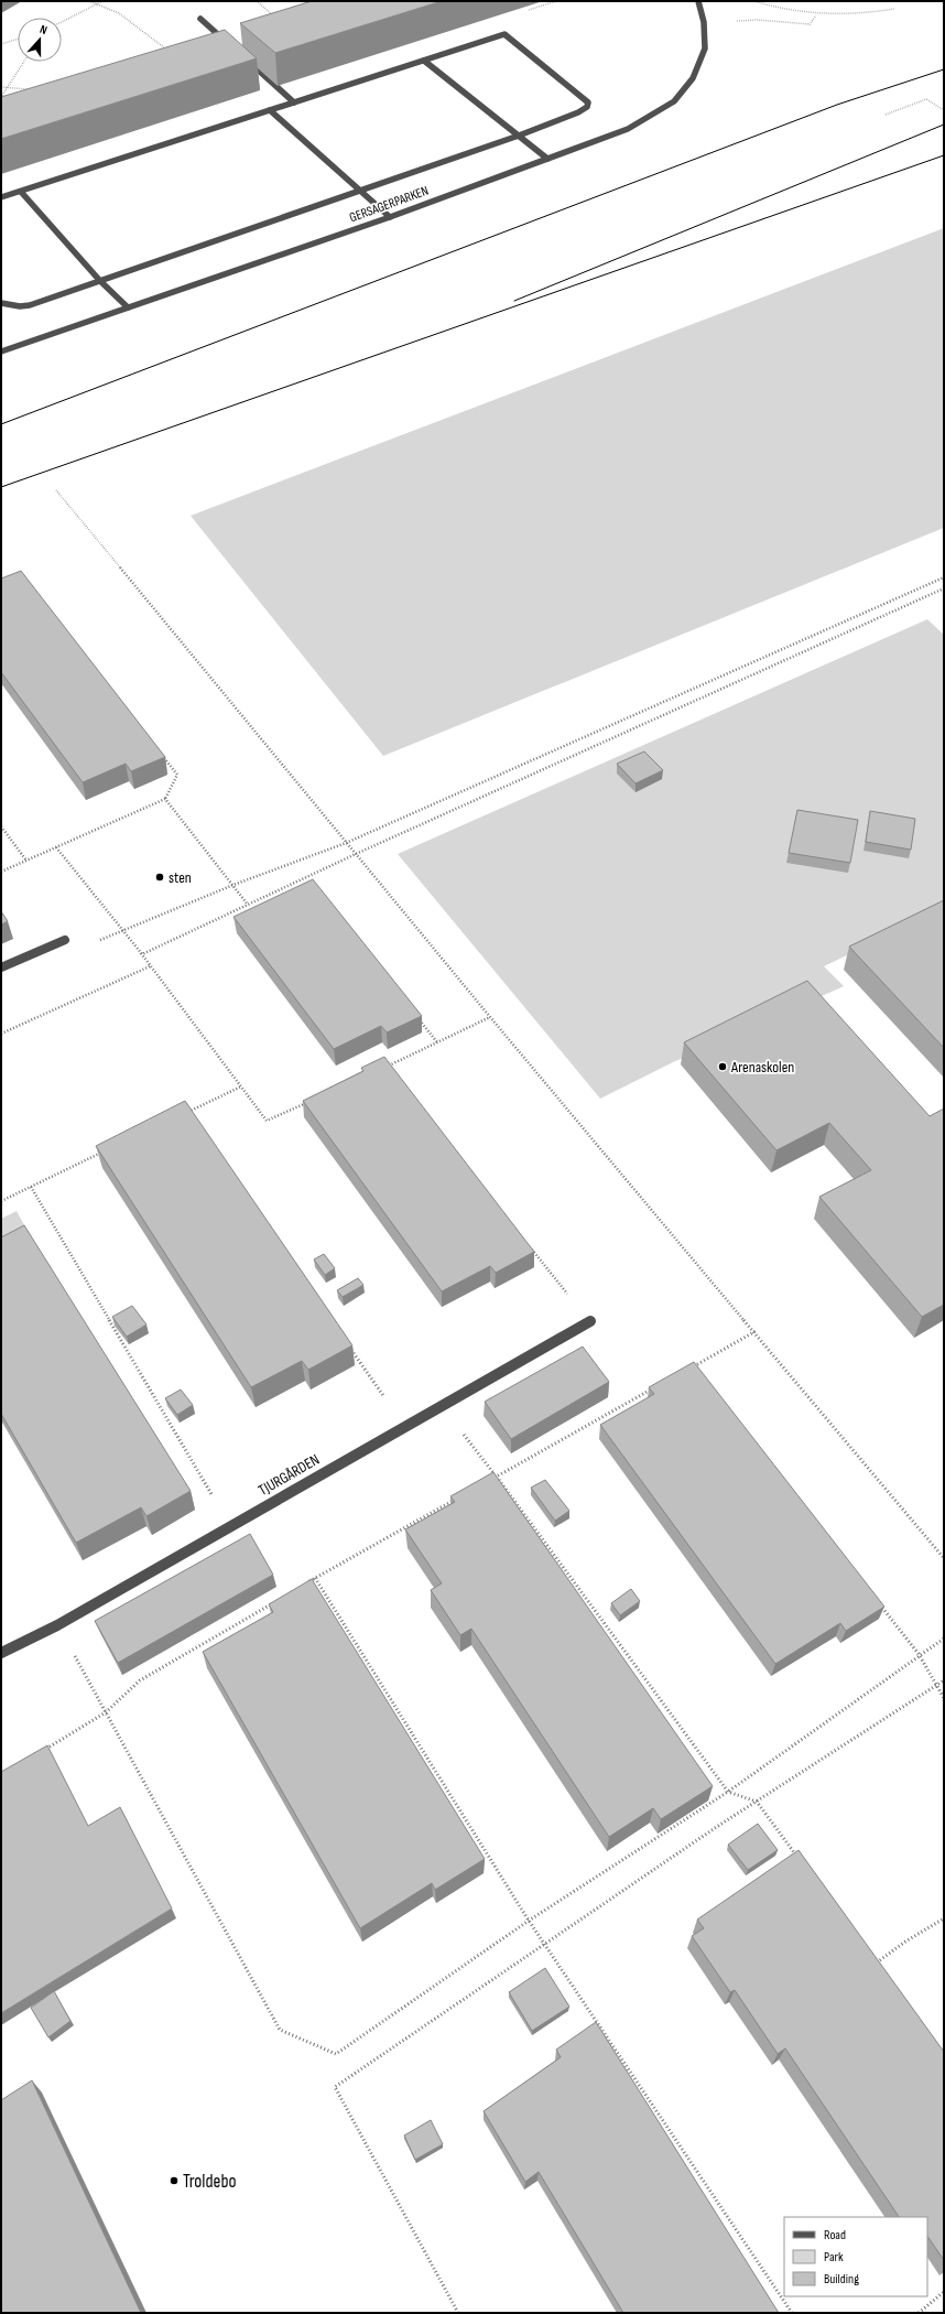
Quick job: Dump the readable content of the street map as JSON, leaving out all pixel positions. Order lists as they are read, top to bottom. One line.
{"streets":{"street":["GERSAGERPARKEN","TJURGÅRDEN"]},"places":["sten","Arenaskolen","Troldebo"],"legend":["Road","Park","Building"],"north":"top"}
